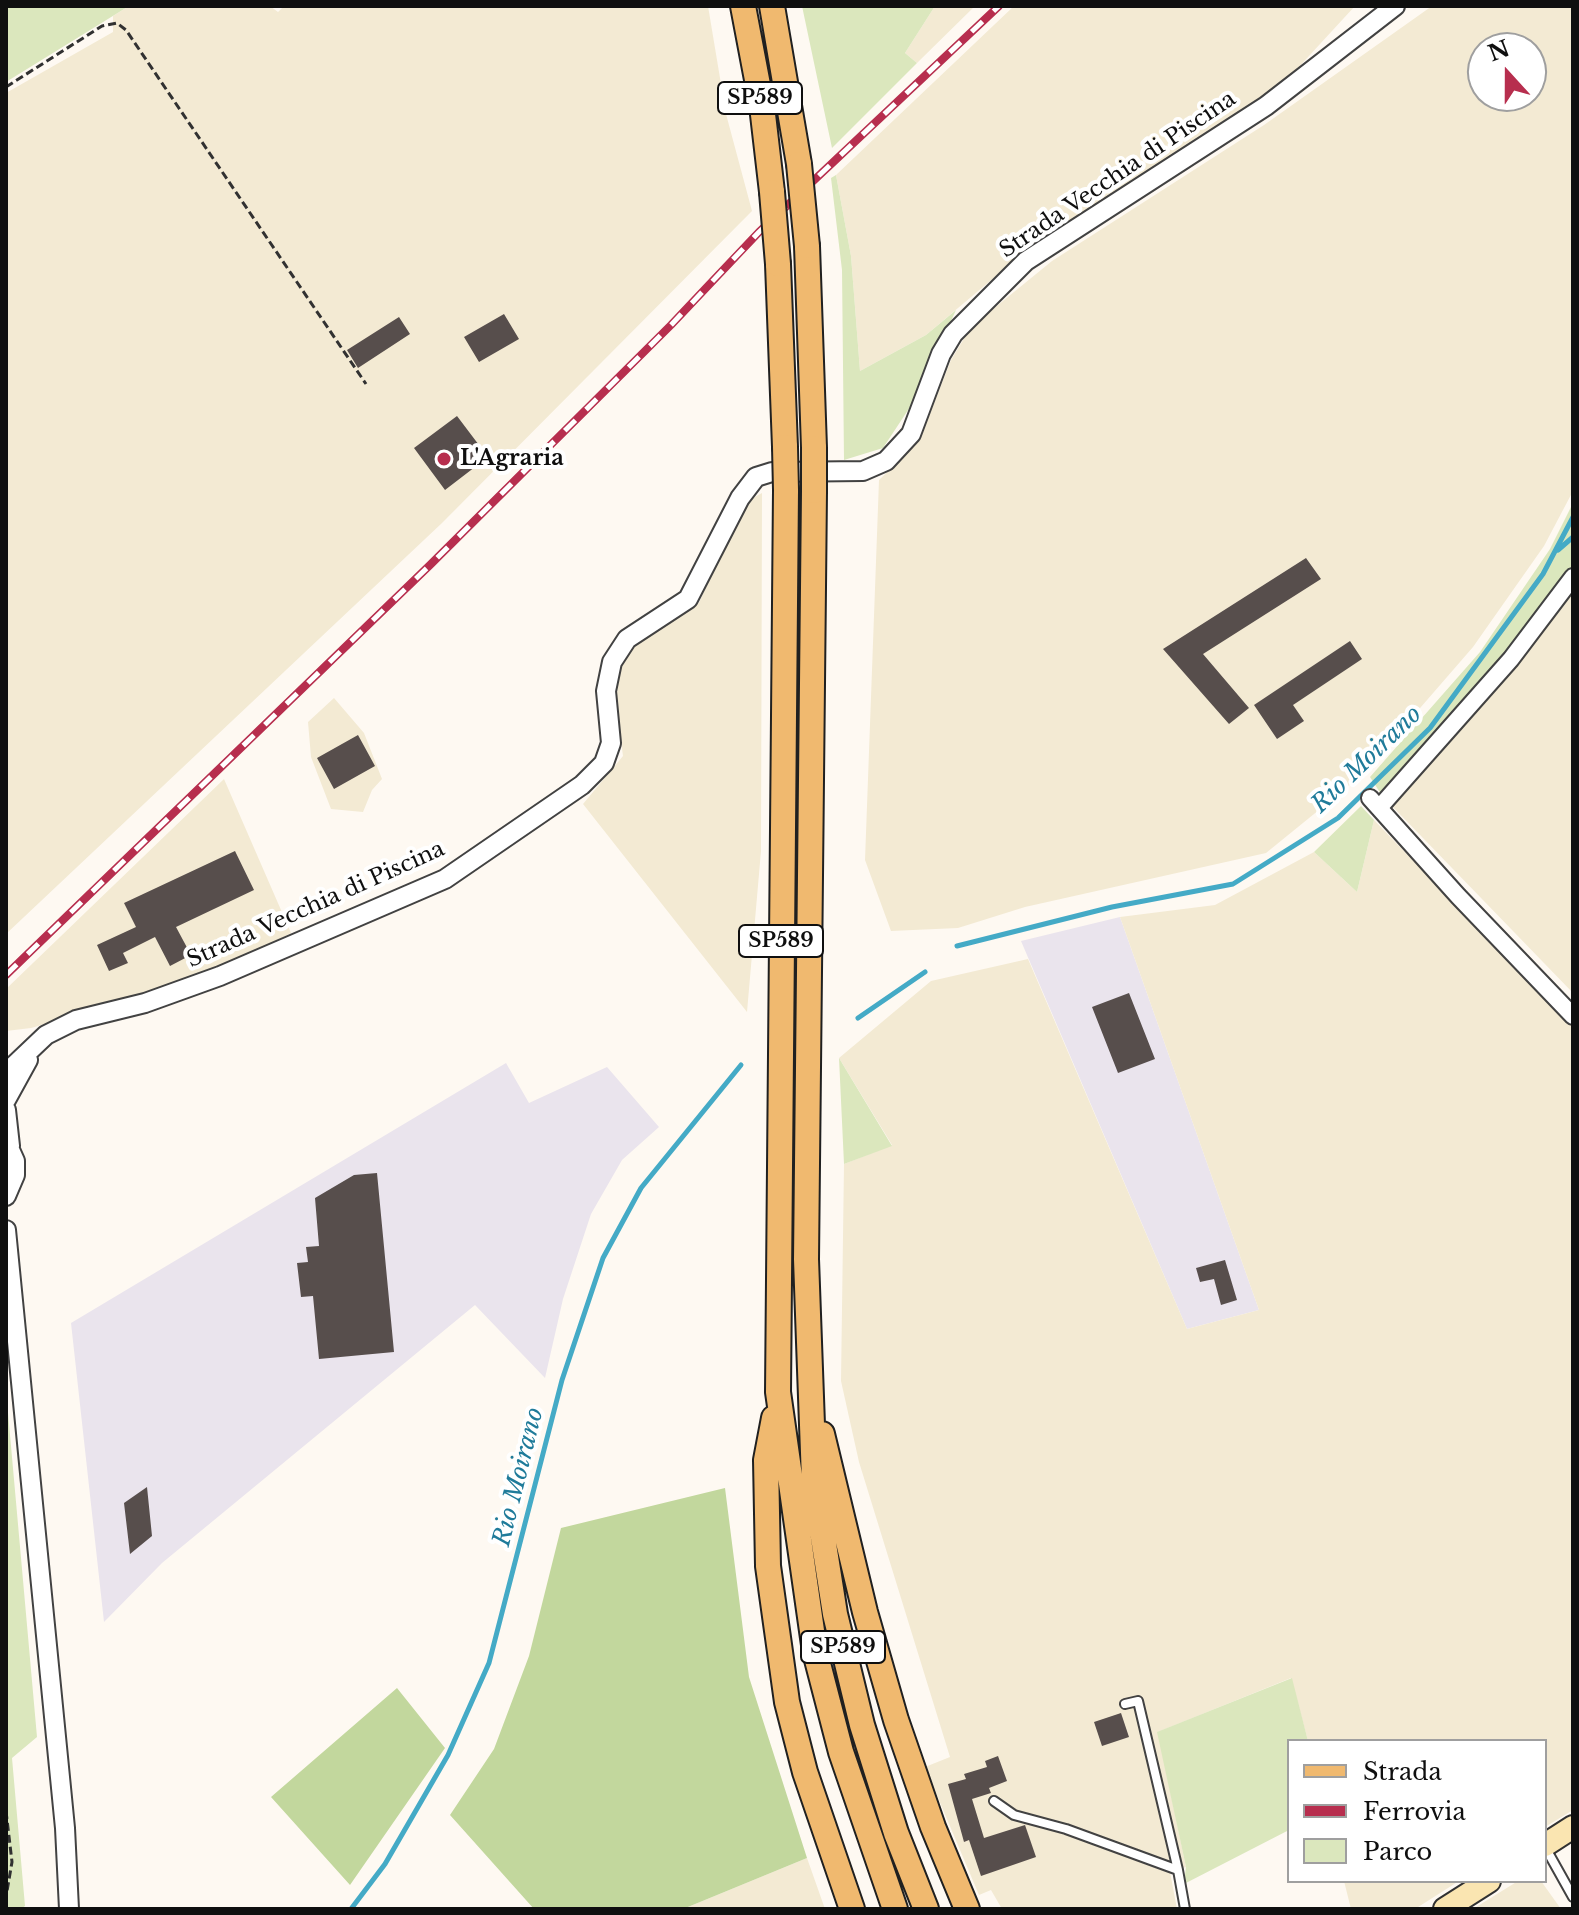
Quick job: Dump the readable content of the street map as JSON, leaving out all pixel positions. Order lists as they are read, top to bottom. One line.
{"streets":{"main road":["SP589"],"street":["Strada Vecchia di Piscina"]},"water":["Rio Moirano"],"places":["L'Agraria"],"legend":["Strada","Ferrovia","Parco"],"north":"top"}
